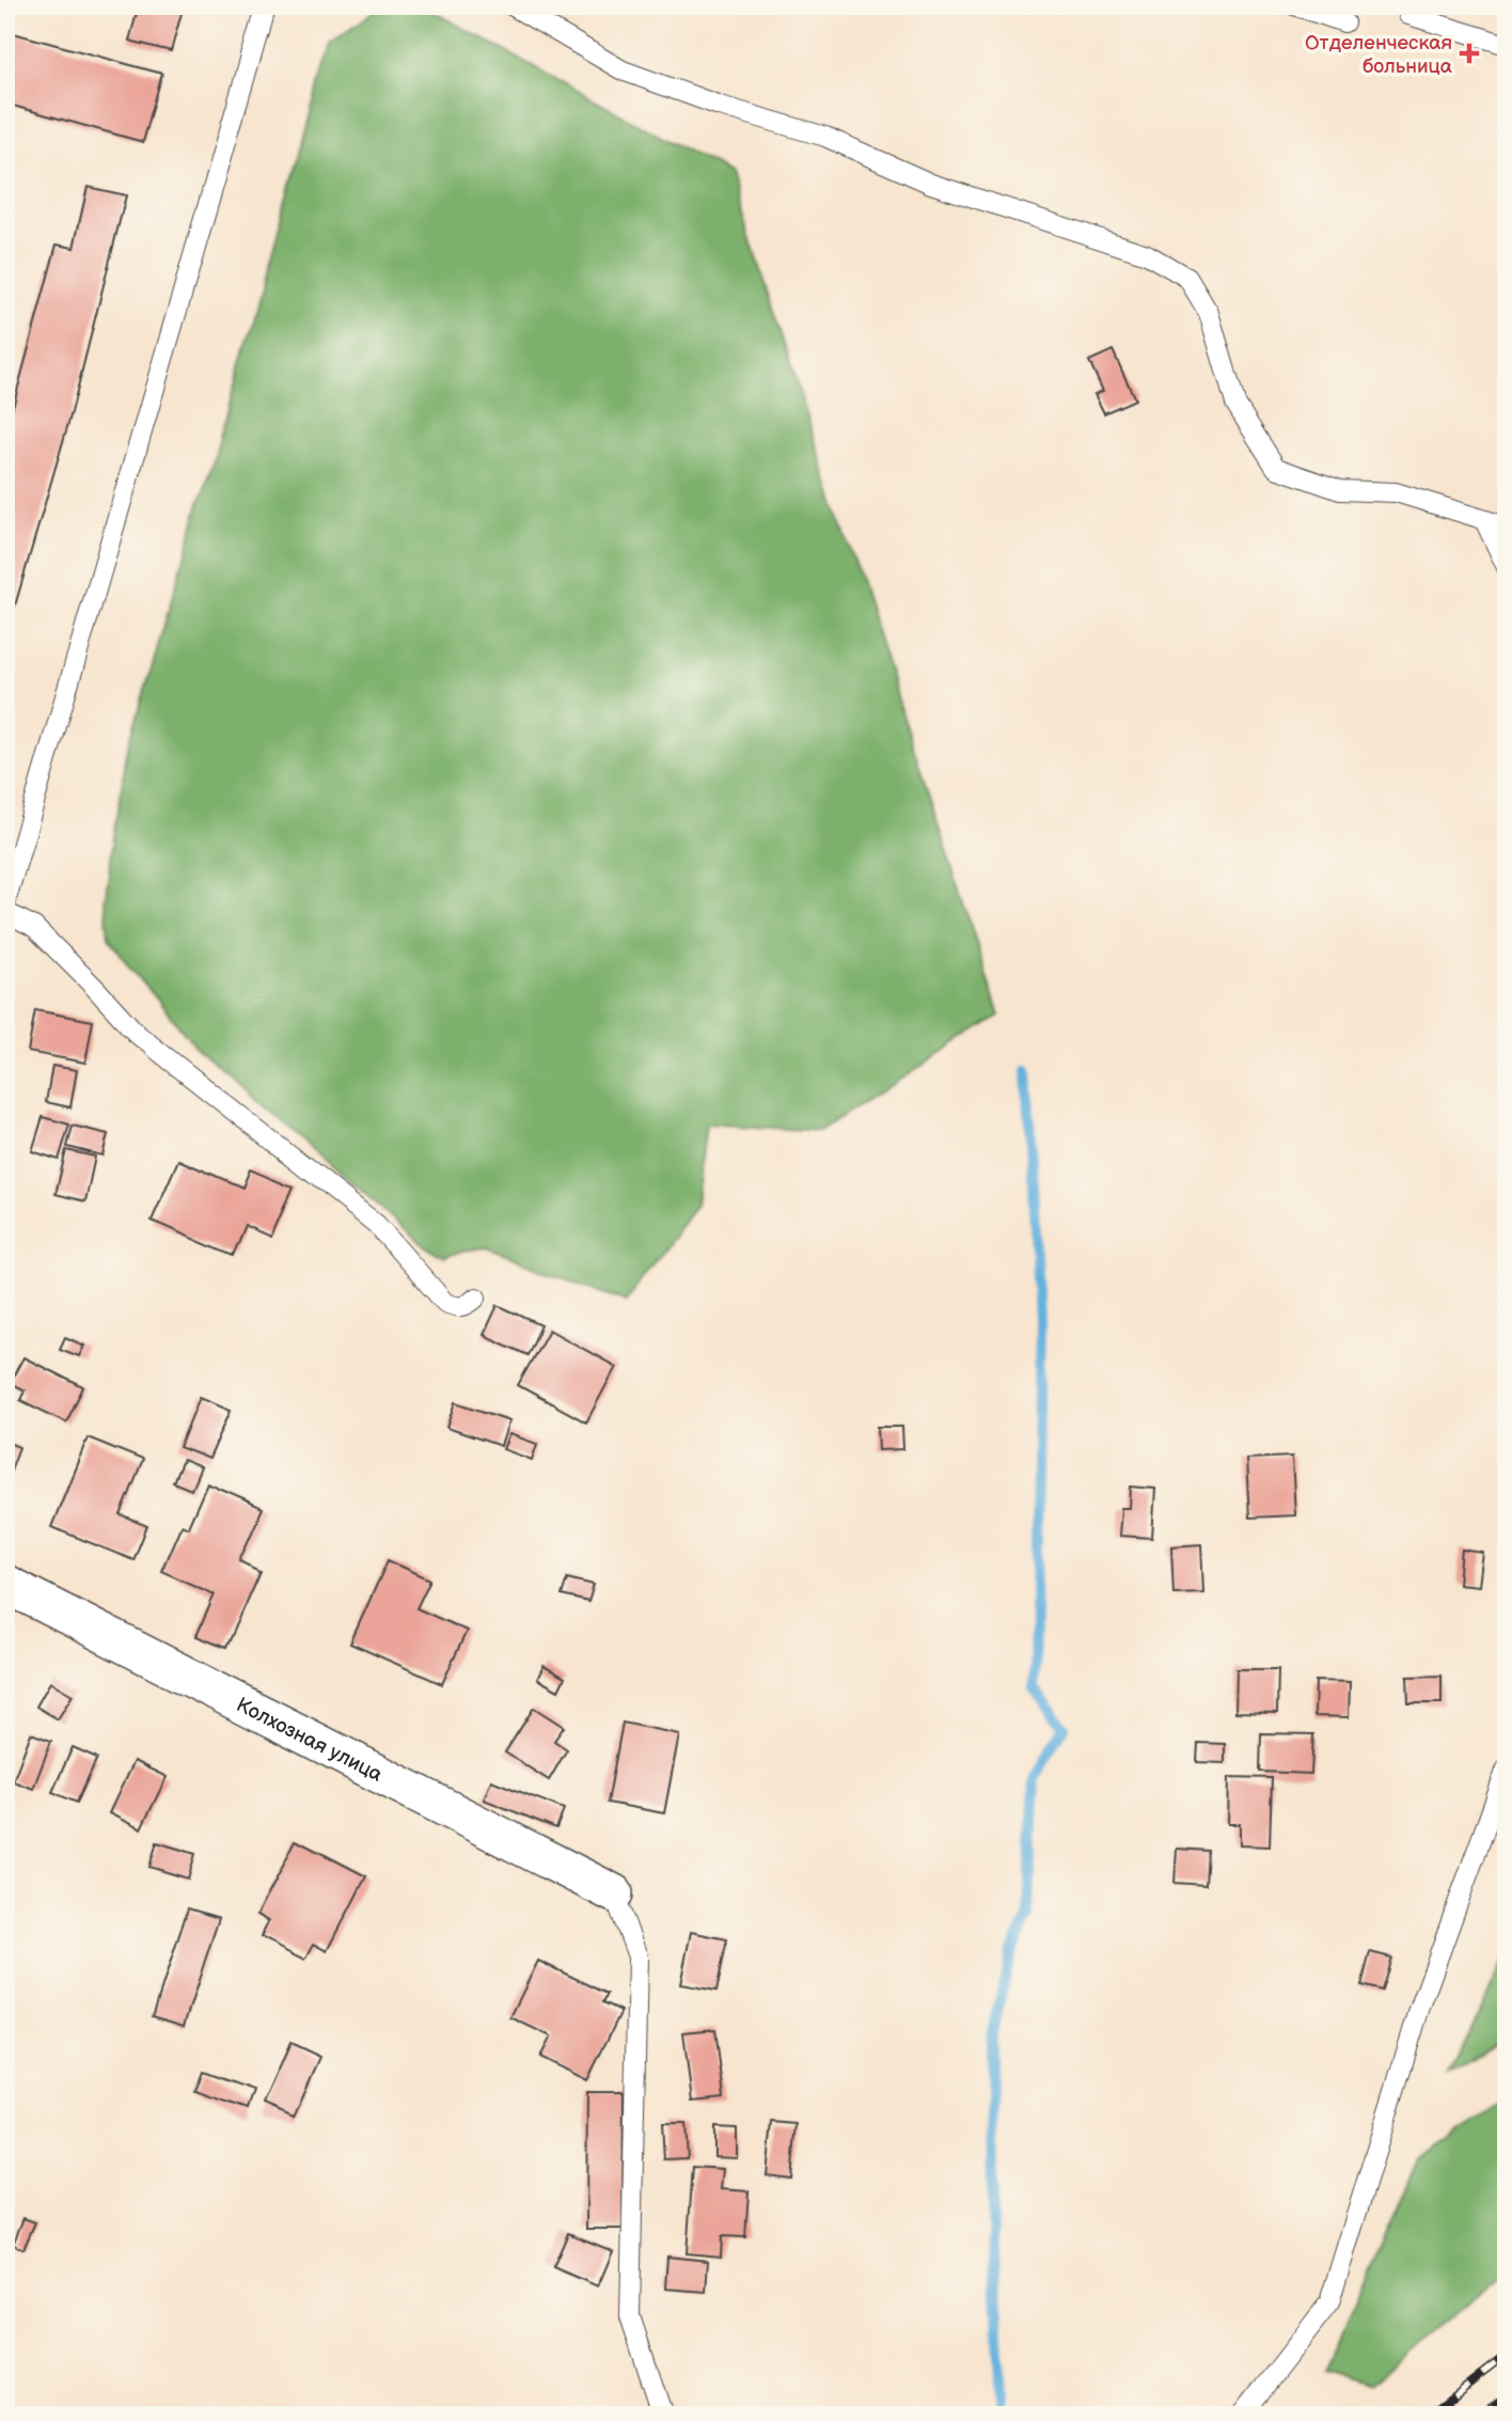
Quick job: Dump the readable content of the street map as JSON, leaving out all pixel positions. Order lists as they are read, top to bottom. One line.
{"streets":{"street":["Колхозная улица"]},"places":{"health":["Отделенческая больница"]}}
